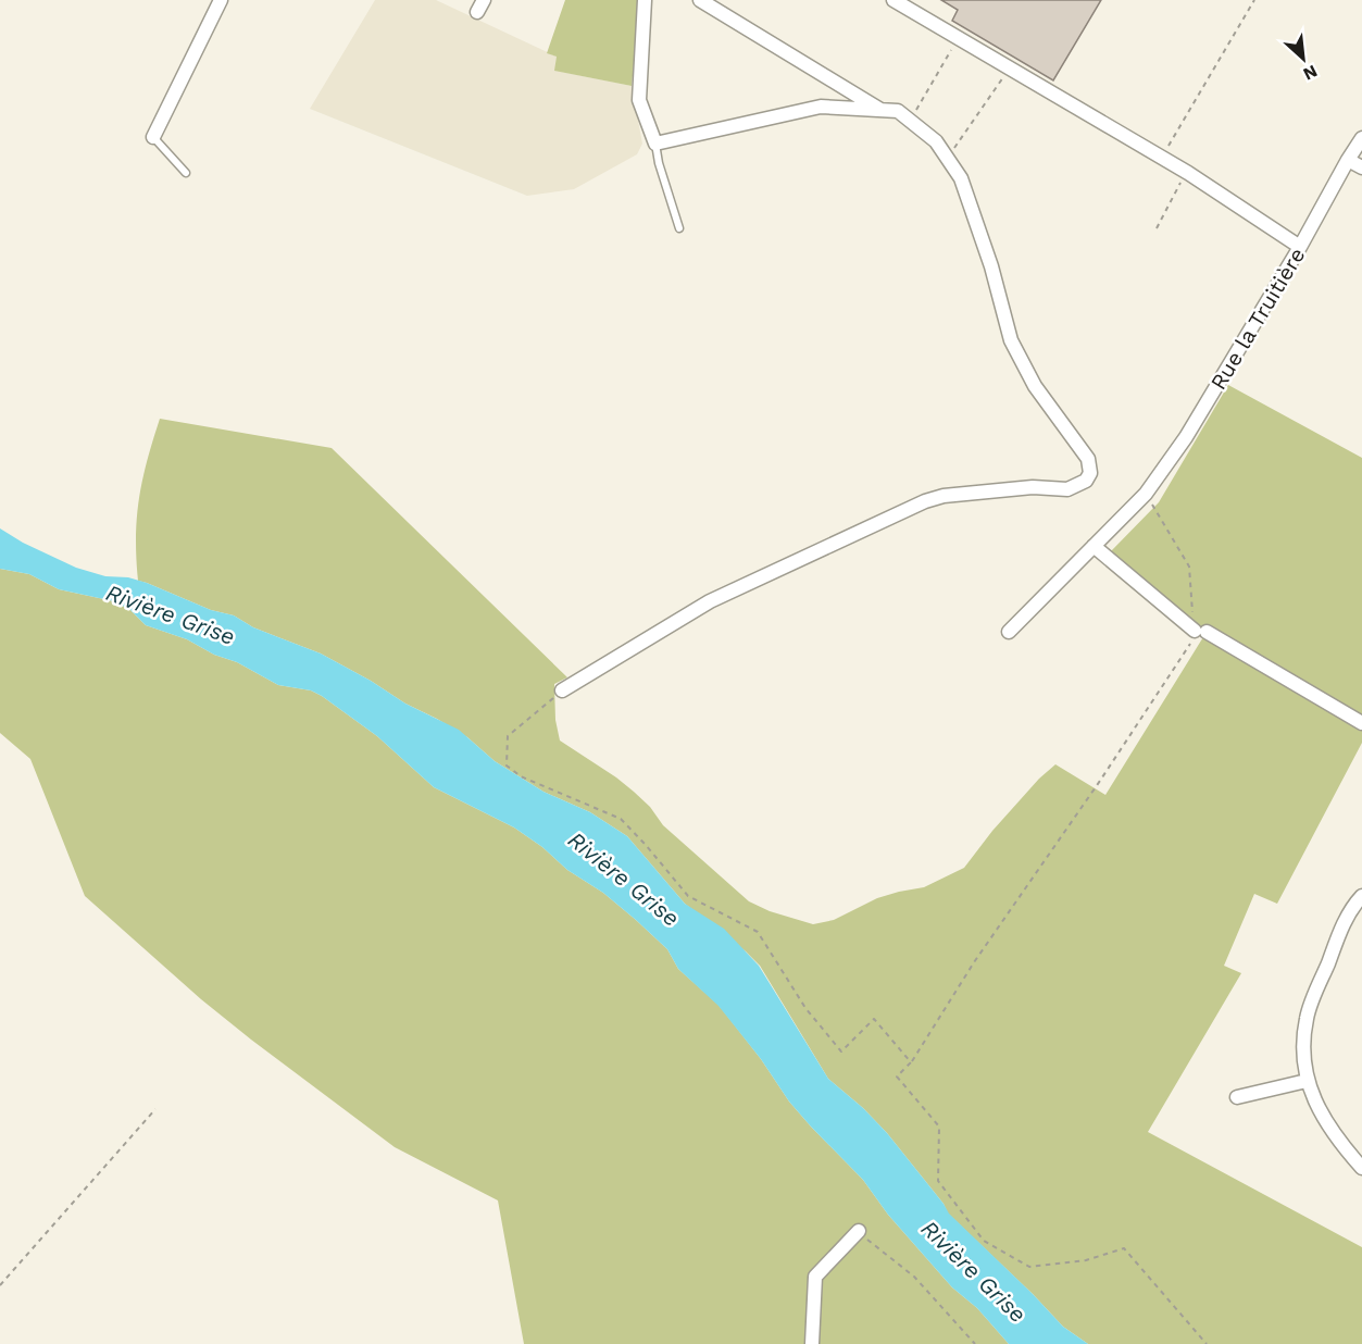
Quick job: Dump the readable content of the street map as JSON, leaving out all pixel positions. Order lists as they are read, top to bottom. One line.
{"streets":{"street":["Rue la Truitière"]},"water":["Rivière Grise"],"north":"bottom right"}
